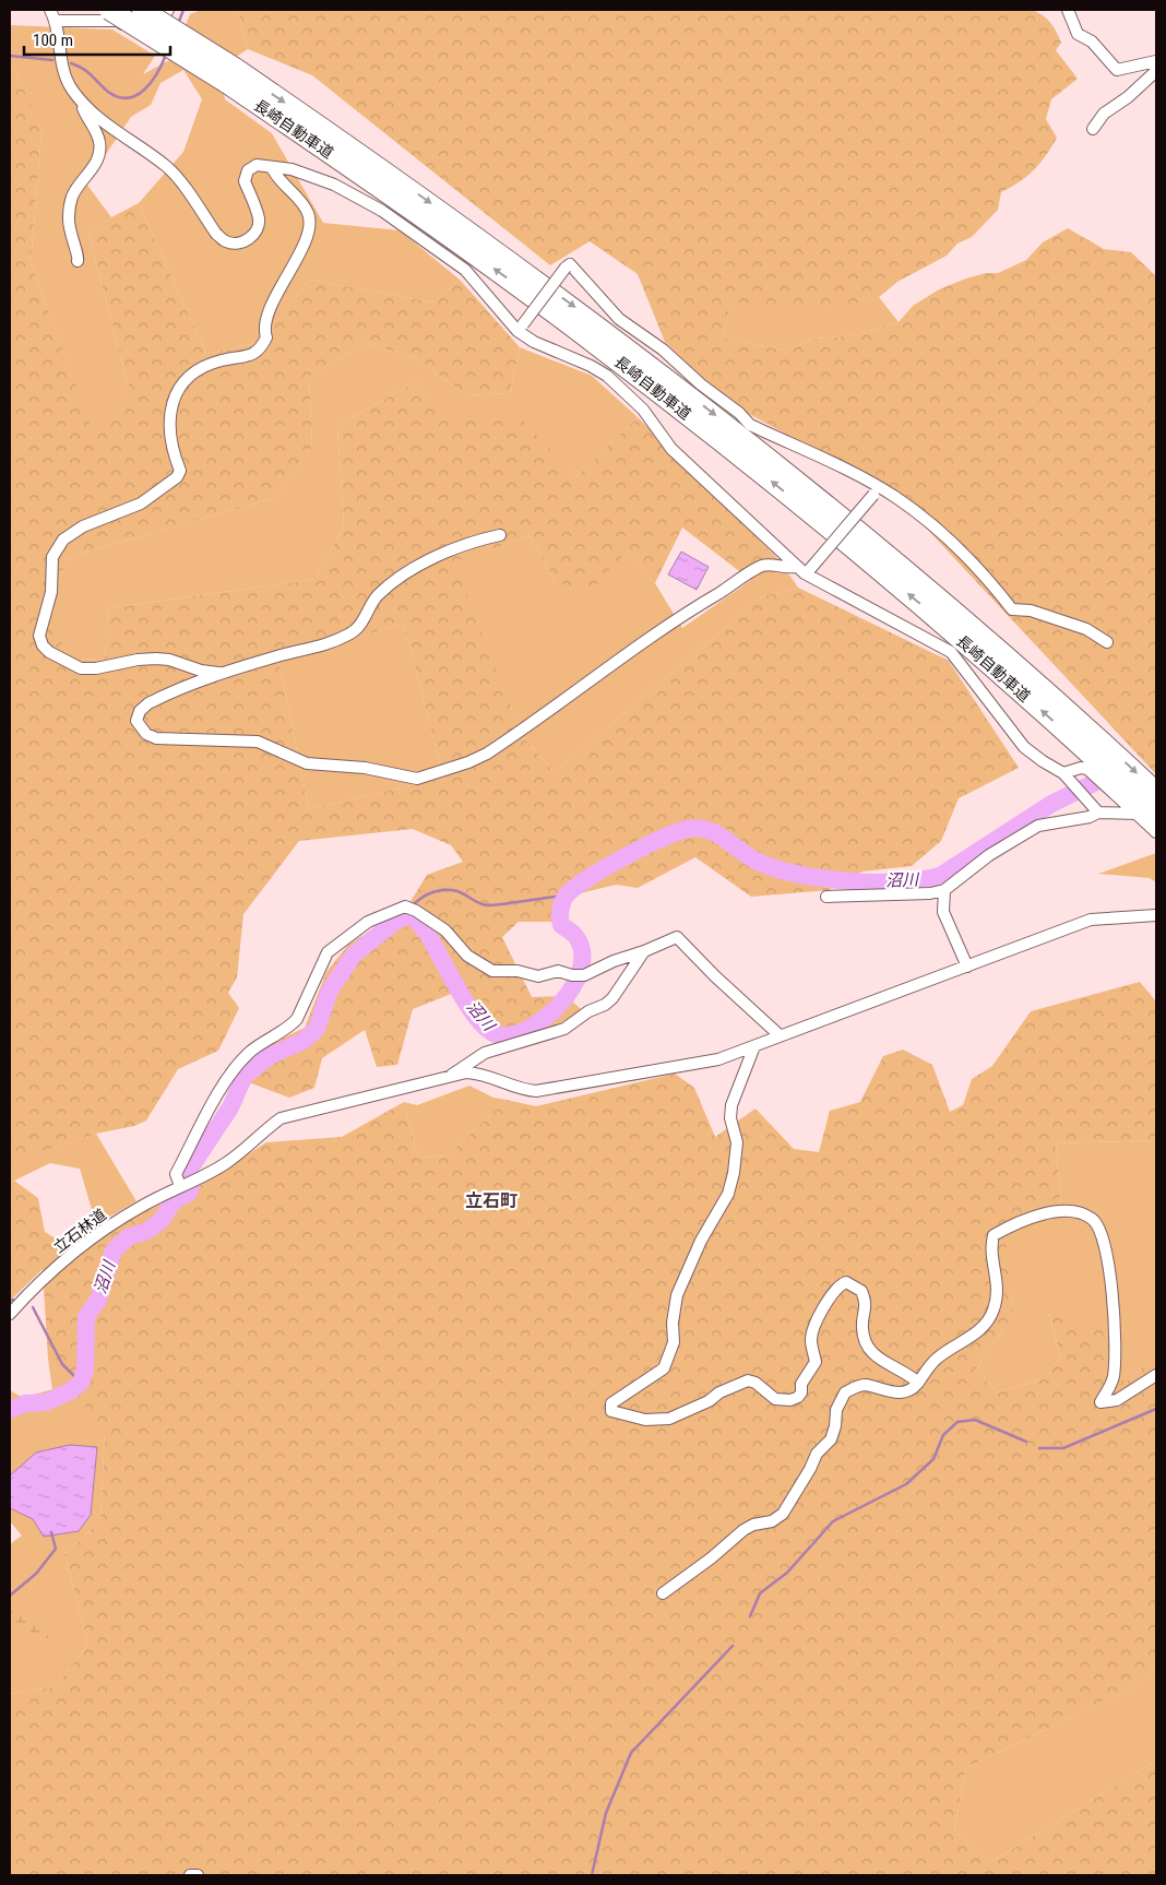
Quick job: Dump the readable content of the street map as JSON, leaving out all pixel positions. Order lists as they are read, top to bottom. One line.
{"streets":{"highway":["長崎自動車道"],"street":["立石林道"]},"districts":["立石町"],"water":["沼川"],"scale_bar":"100 m"}
